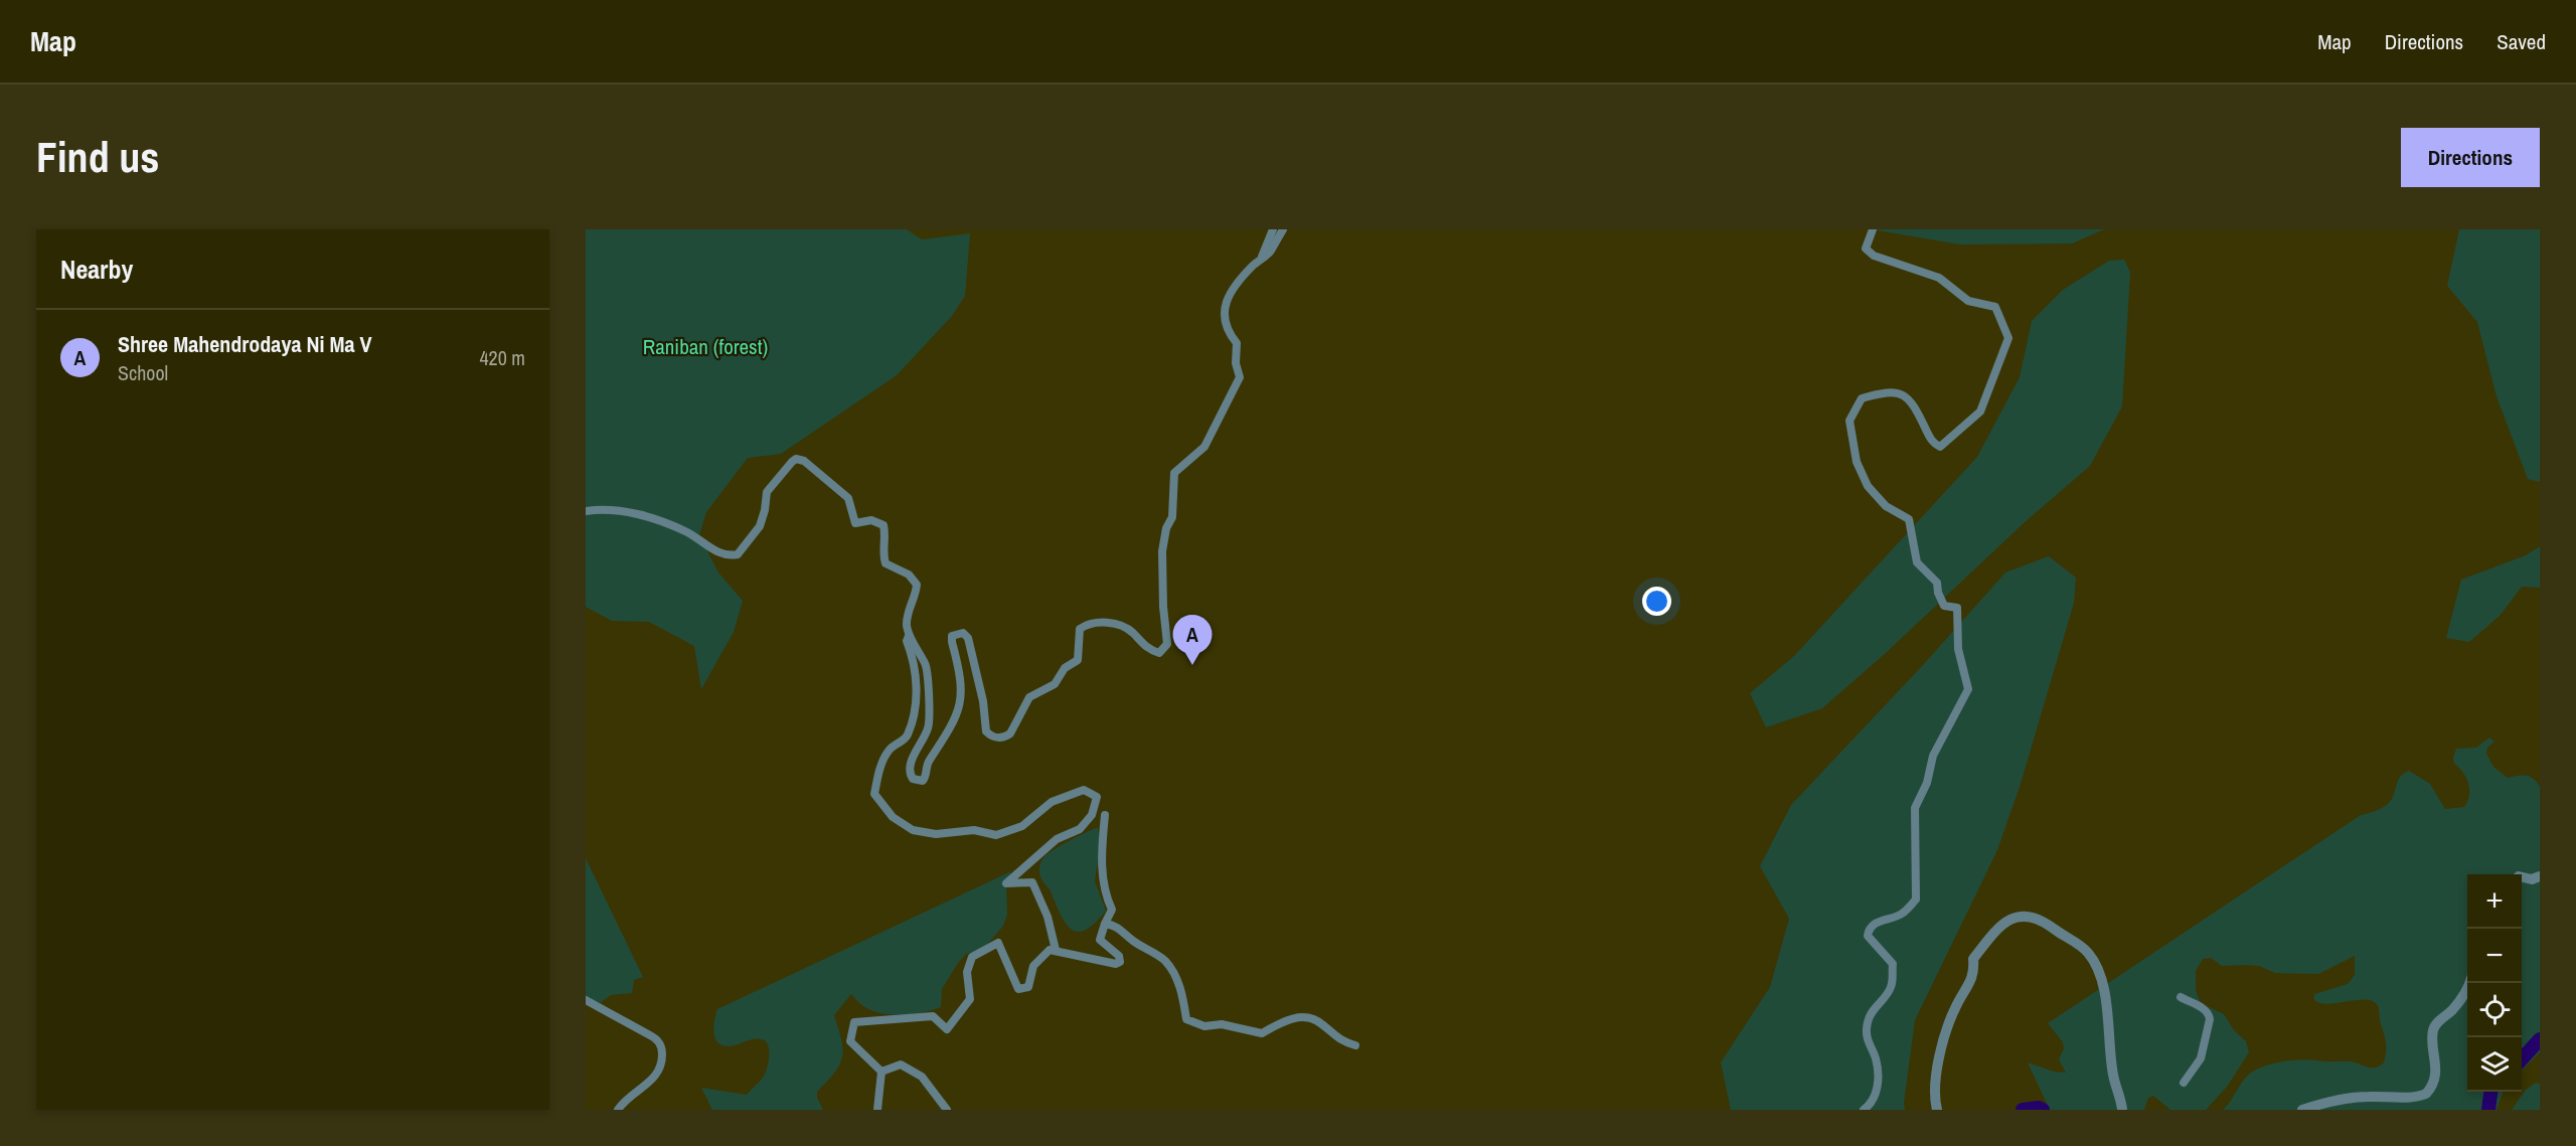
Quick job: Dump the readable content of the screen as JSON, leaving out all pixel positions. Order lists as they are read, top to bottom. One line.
{"parks":["Raniban (forest)"],"page":{"header":"Map","nav":["Map","Directions","Saved"],"buttons":"Directions","title":"Find us","heading":"Nearby","list":[{"mark":"A","name":"Shree Mahendrodaya Ni Ma V","note":"School","value":"420 m"}],"pins":"A","map_buttons":["+","−"]}}
